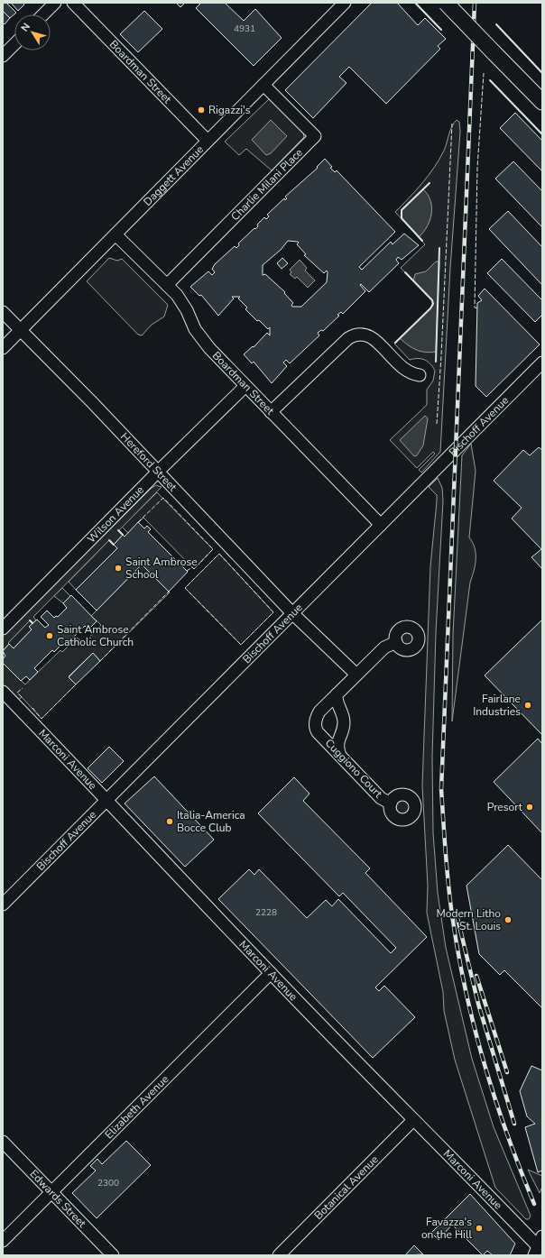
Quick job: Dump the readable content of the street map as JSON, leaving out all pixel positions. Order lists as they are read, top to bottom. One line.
{"streets":{"street":["Boardman Street","Daggett Avenue","Charlie Milani Place","Bischoff Avenue","Hereford Street","Wilson Avenue","Marconi Avenue","Cuggiono Court","Elizabeth Avenue","Botanical Avenue","Edwards Street"]},"crossings":[["Boardman Street","Daggett Avenue"],["Boardman Street","Charlie Milani Place"],["Boardman Street","Bischoff Avenue"],["Boardman Street","Wilson Avenue"],["Daggett Avenue","Charlie Milani Place"],["Daggett Avenue","Hereford Street"],["Bischoff Avenue","Hereford Street"],["Bischoff Avenue","Marconi Avenue"],["Hereford Street","Wilson Avenue"],["Marconi Avenue","Elizabeth Avenue"],["Marconi Avenue","Botanical Avenue"],["Elizabeth Avenue","Edwards Street"]],"places":["Rigazzi's","Saint Ambrose School","Saint Ambrose Catholic Church","Fairlane Industries","Presort","Italia-America Bocce Club","Modern Litho St. Louis","Favazza's on the Hill"],"house_numbers":["4931","2228","2300"],"north":"top left"}
